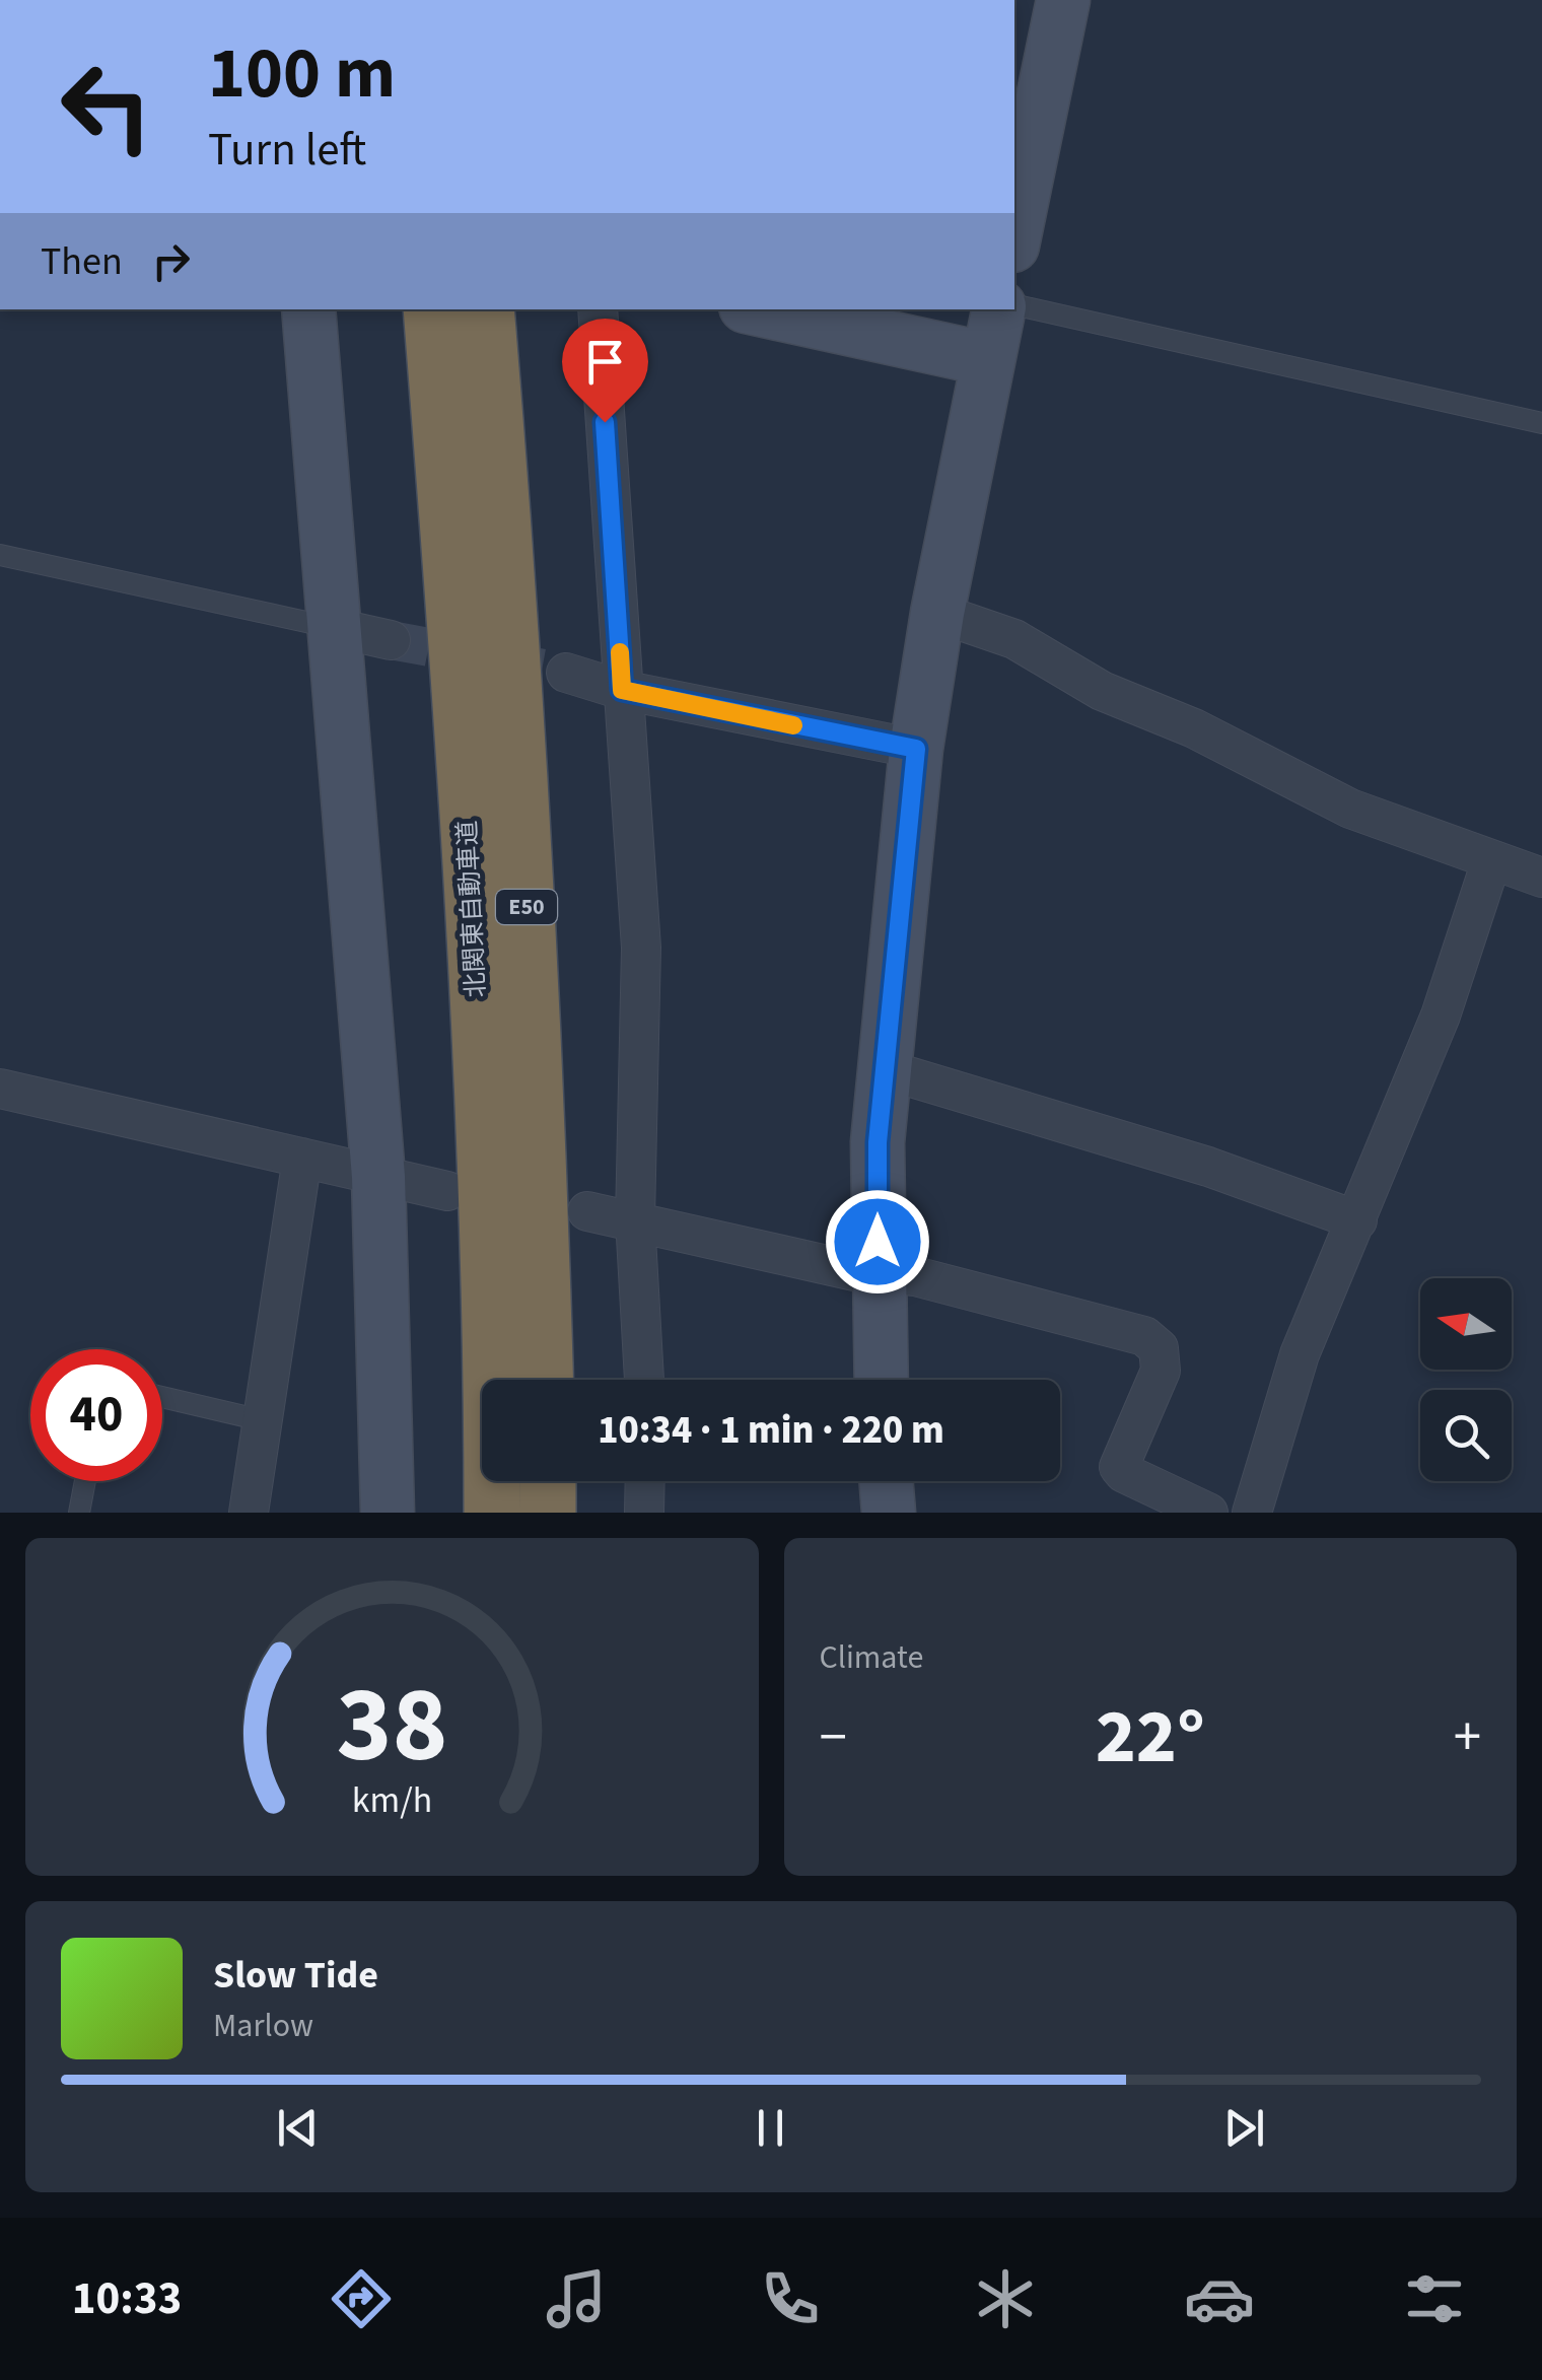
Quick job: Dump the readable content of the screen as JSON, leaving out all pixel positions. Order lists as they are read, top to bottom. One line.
{"streets":{"highway":["E50","北関東自動車道"]},"north":"left","page":{"turn":["100 m","Turn left"],"then":"Then","limit":"40","trip":"10:34 · 1 min · 220 m","tile":"Climate","heat":["−","22°","+"],"song":["Slow Tide","Marlow"],"tabs":"10:33","gauge":["38","km/h"]}}
